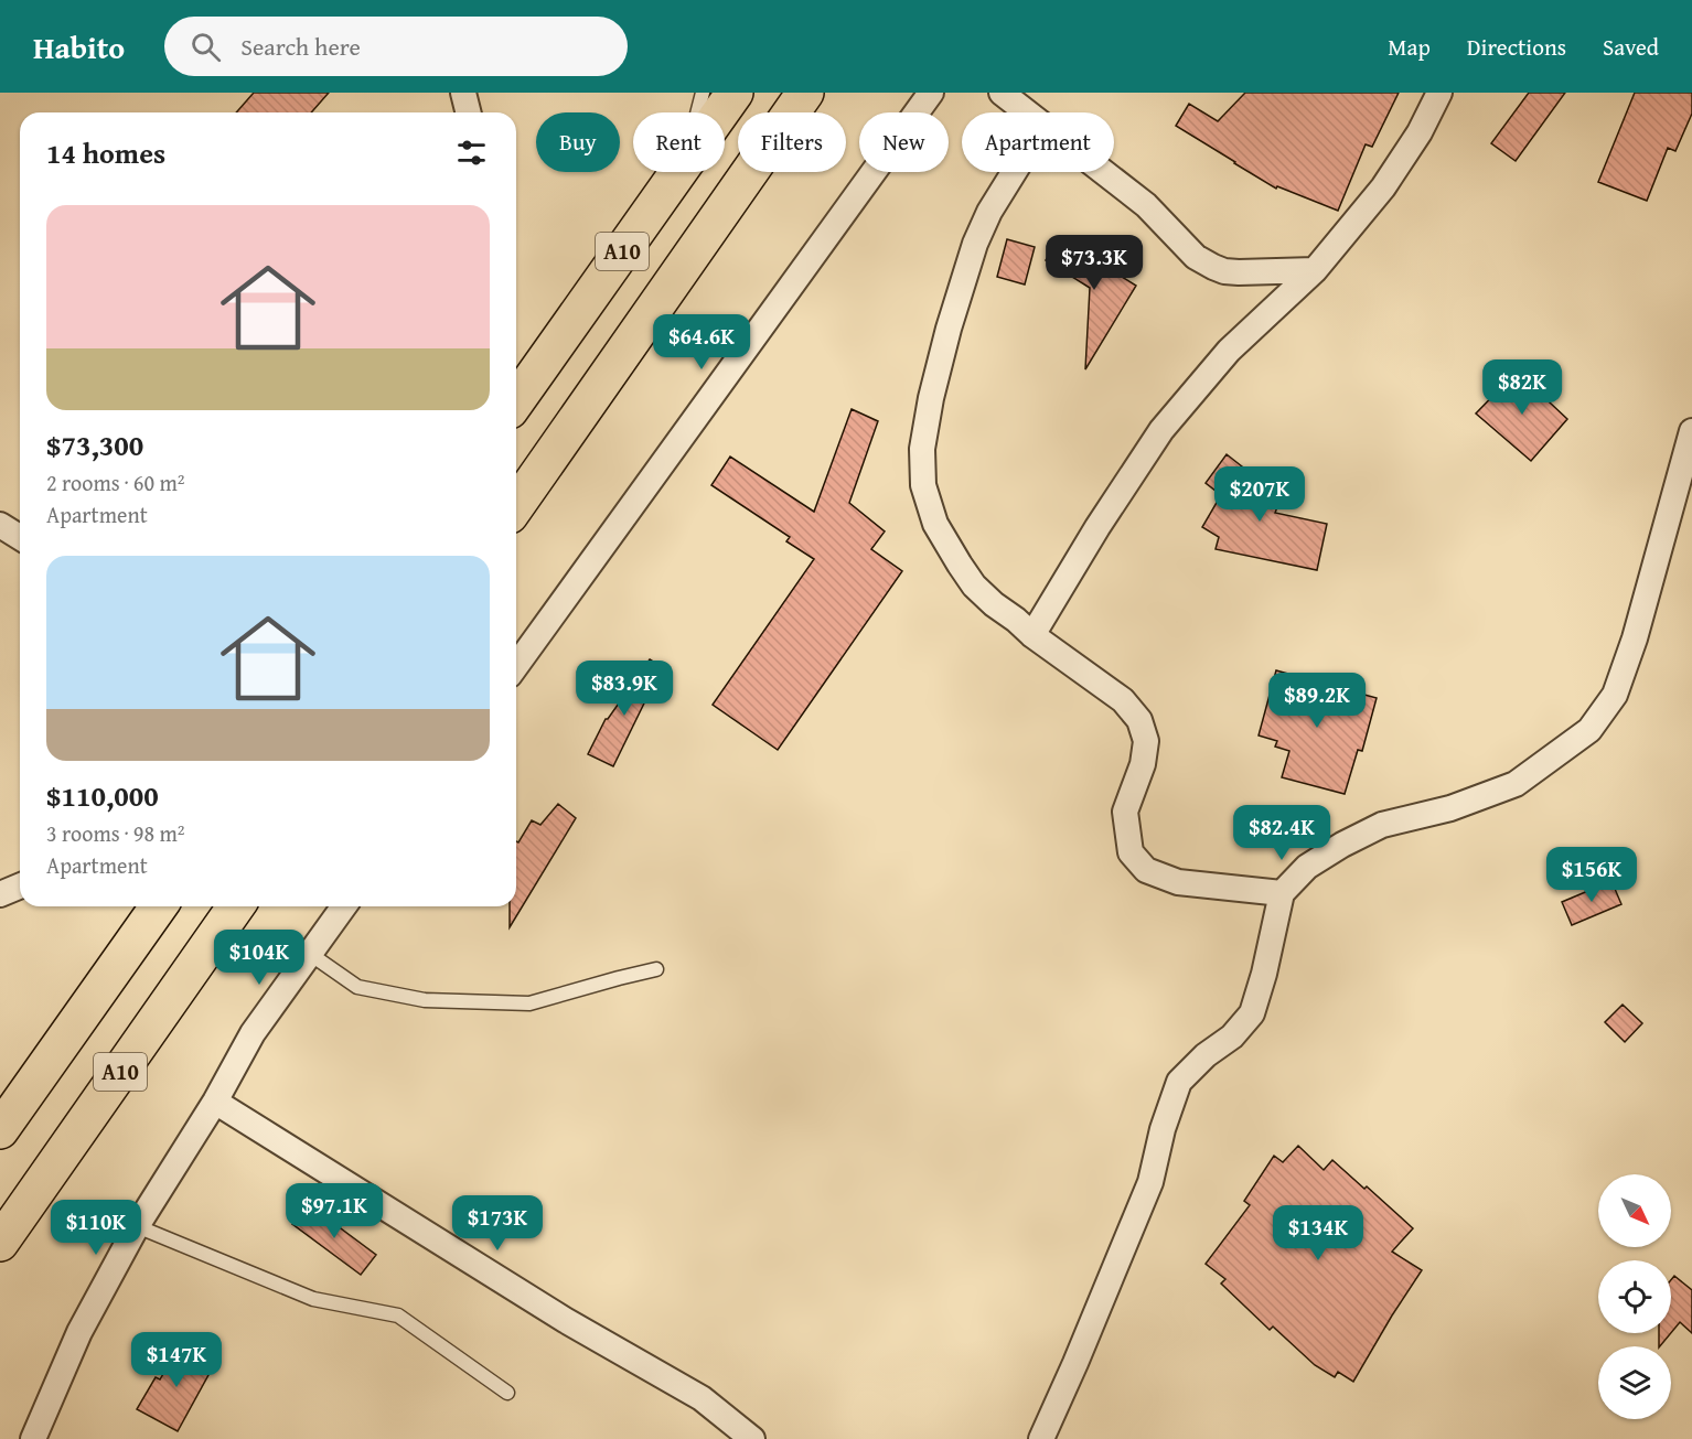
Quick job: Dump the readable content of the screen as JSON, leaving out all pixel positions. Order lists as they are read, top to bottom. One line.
{"streets":{"main road":["A10"]},"north":"bottom right","page":{"header":"Habito","search":"Search here","nav":["Map","Directions","Saved"],"chip":["Buy","Rent","Filters","New","Apartment"],"heading":"14 homes","list":[{"name":"$73,300","note":"2 rooms · 60 m² · Apartment"},{"name":"$110,000","note":"3 rooms · 98 m² · Apartment"}],"price":["$73.3K","$64.6K","$82K","$207K","$83.9K","$89.2K","$82.4K","$156K","$104K","$97.1K","$173K","$110K","$134K","$147K"]}}
